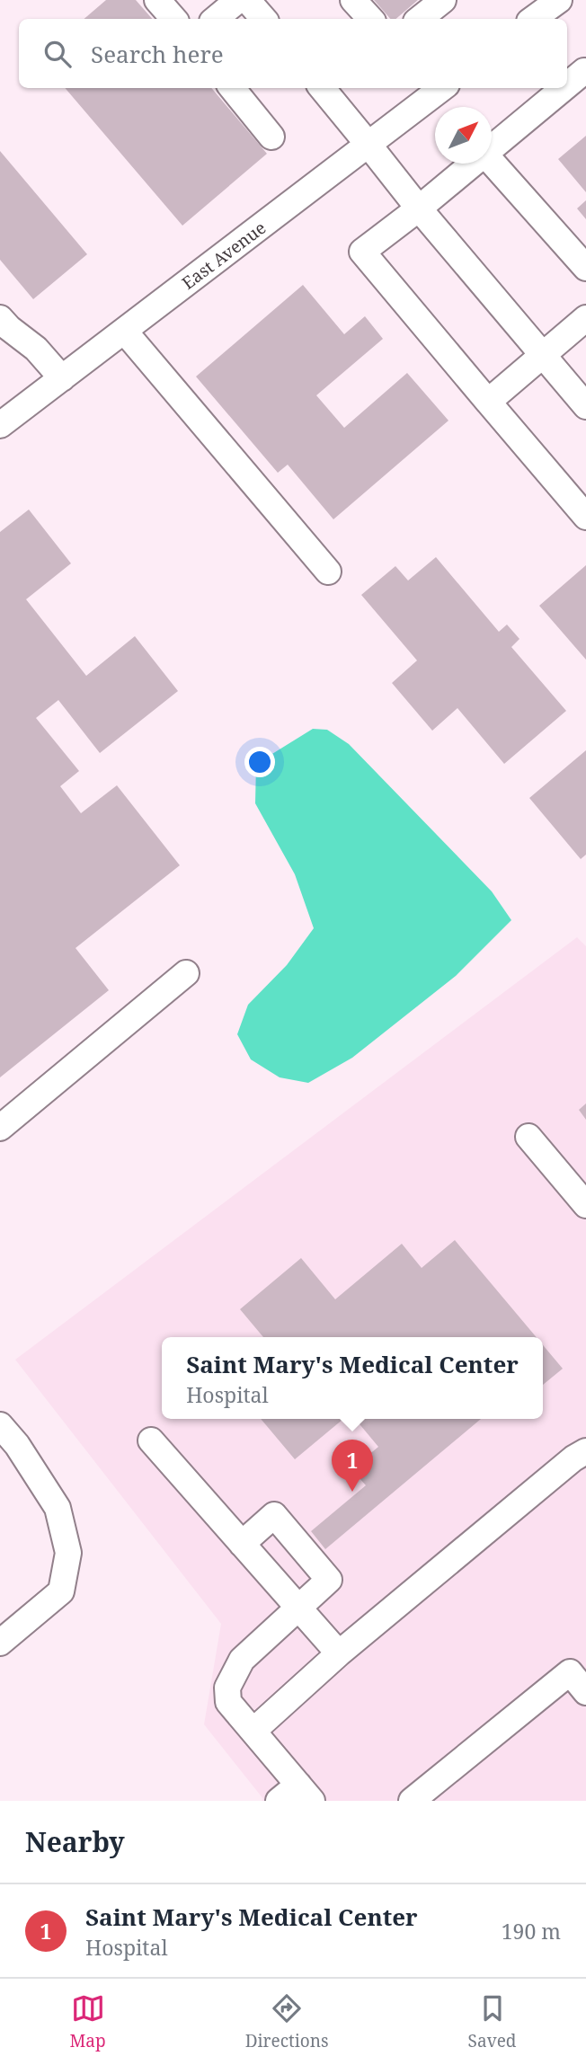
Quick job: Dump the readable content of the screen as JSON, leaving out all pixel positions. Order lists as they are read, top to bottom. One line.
{"streets":{"street":["East Avenue"]},"north":"top right","page":{"search":"Search here","popup":["Saint Mary's Medical Center","Hospital"],"pins":"1","heading":"Nearby","list":[{"mark":"1","name":"Saint Mary's Medical Center","note":"Hospital","value":"190 m"}],"nav":["Map","Directions","Saved"]}}
